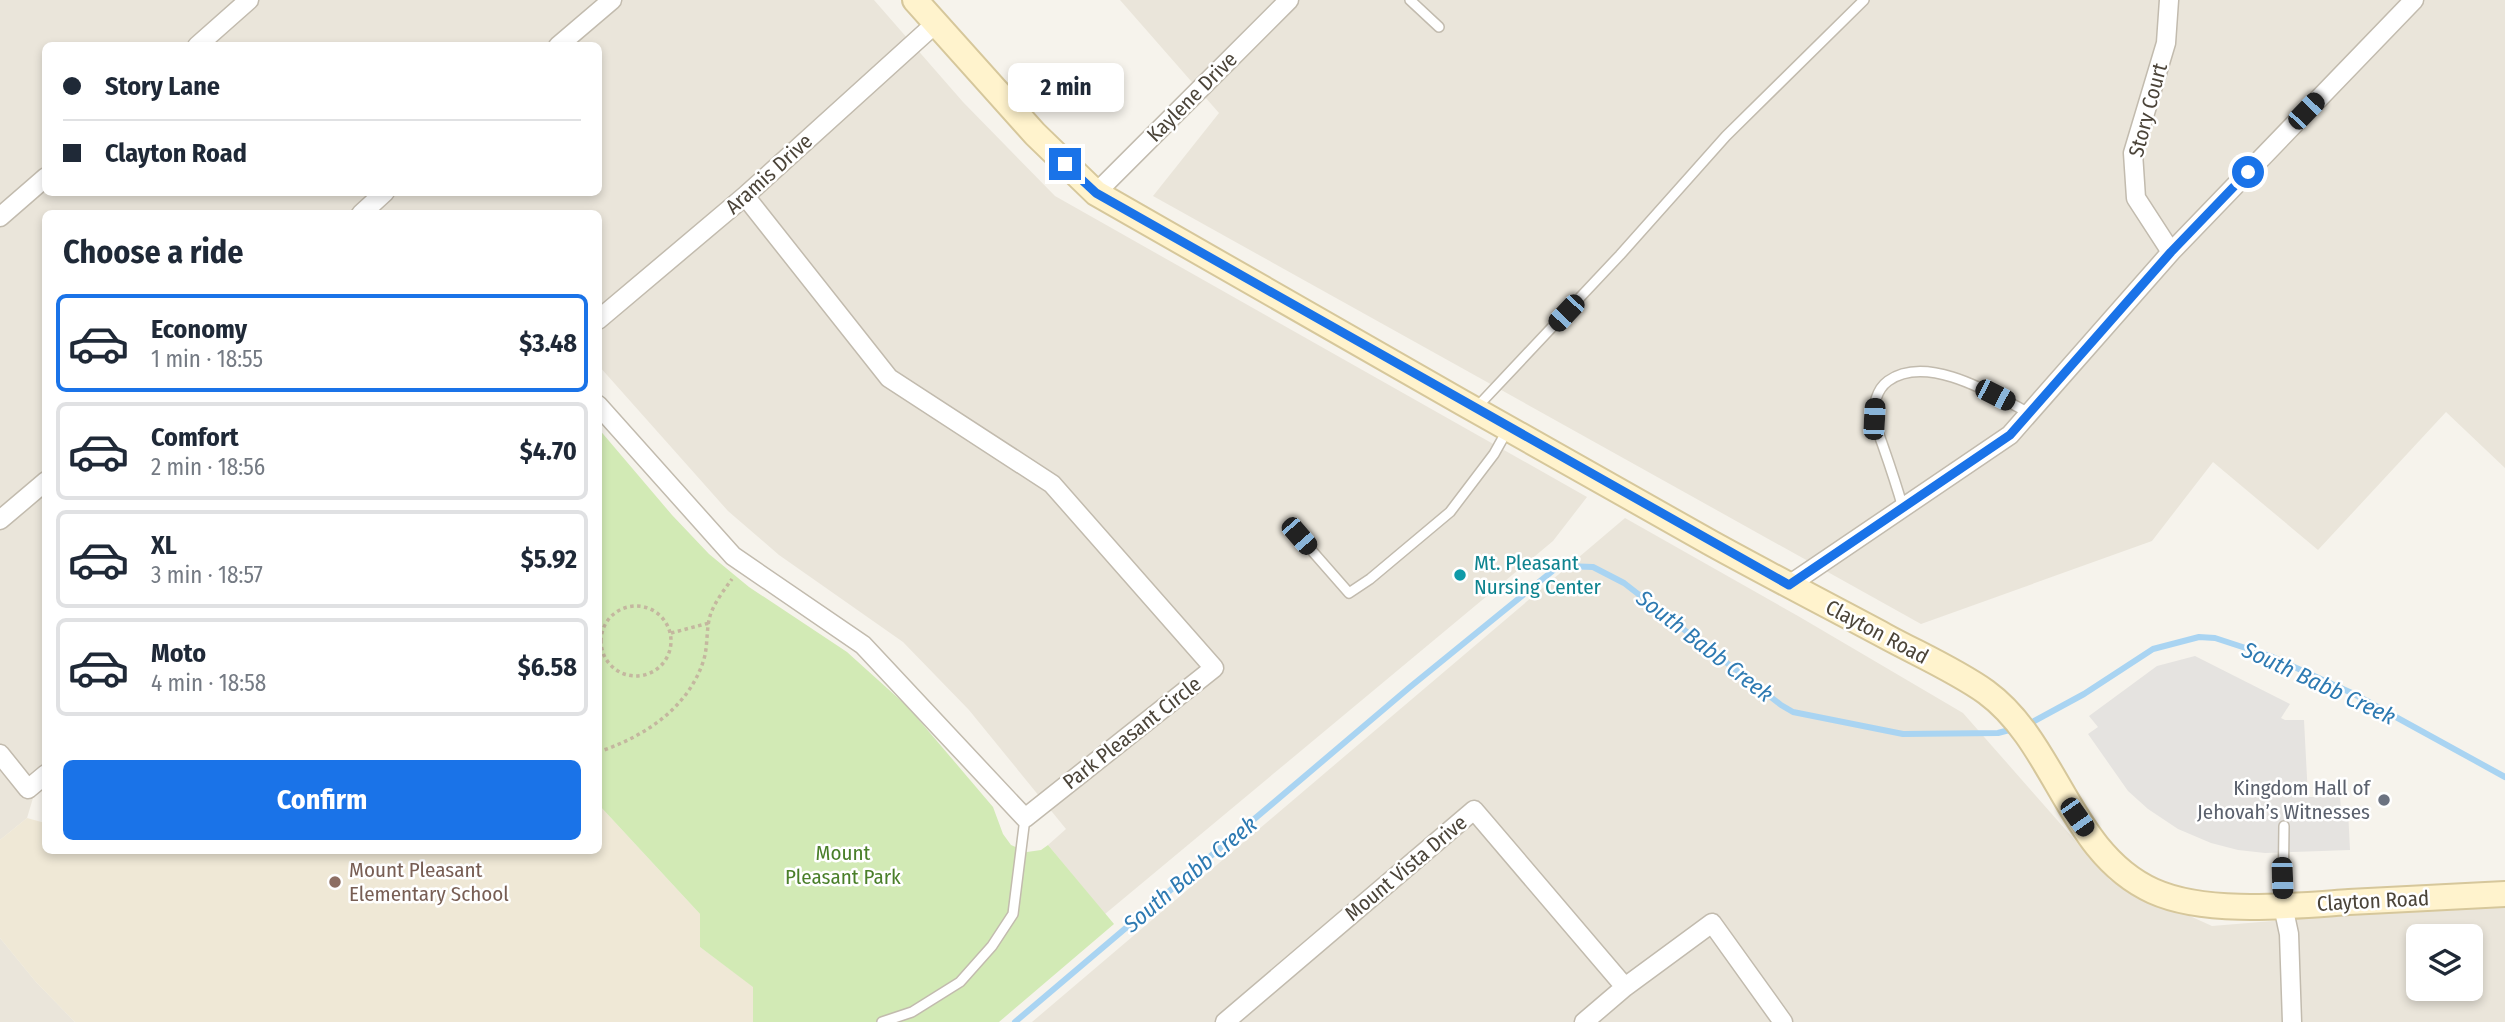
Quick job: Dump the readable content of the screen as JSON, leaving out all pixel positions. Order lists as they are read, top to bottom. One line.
{"streets":{"street":["Kaylene Drive","Story Court","Aramis Drive","Clayton Road","Park Pleasant Circle","Mount Vista Drive"]},"crossings":[["Kaylene Drive","Clayton Road"],["Aramis Drive","Clayton Road"],["Aramis Drive","Park Pleasant Circle"]],"water":["South Babb Creek"],"parks":["Mount Pleasant Park"],"places":["Mt. Pleasant Nursing Center","Kingdom Hall of Jehovah’s Witnesses","Mount Pleasant Elementary School"],"page":{"banner":["Story Lane","Clayton Road"],"bubble":"2 min","heading":"Choose a ride","list":[{"name":"Economy","note":"1 min · 18:55","value":"$3.48"},{"name":"Comfort","note":"2 min · 18:56","value":"$4.70"},{"name":"XL","note":"3 min · 18:57","value":"$5.92"},{"name":"Moto","note":"4 min · 18:58","value":"$6.58"}],"buttons":"Confirm"}}
